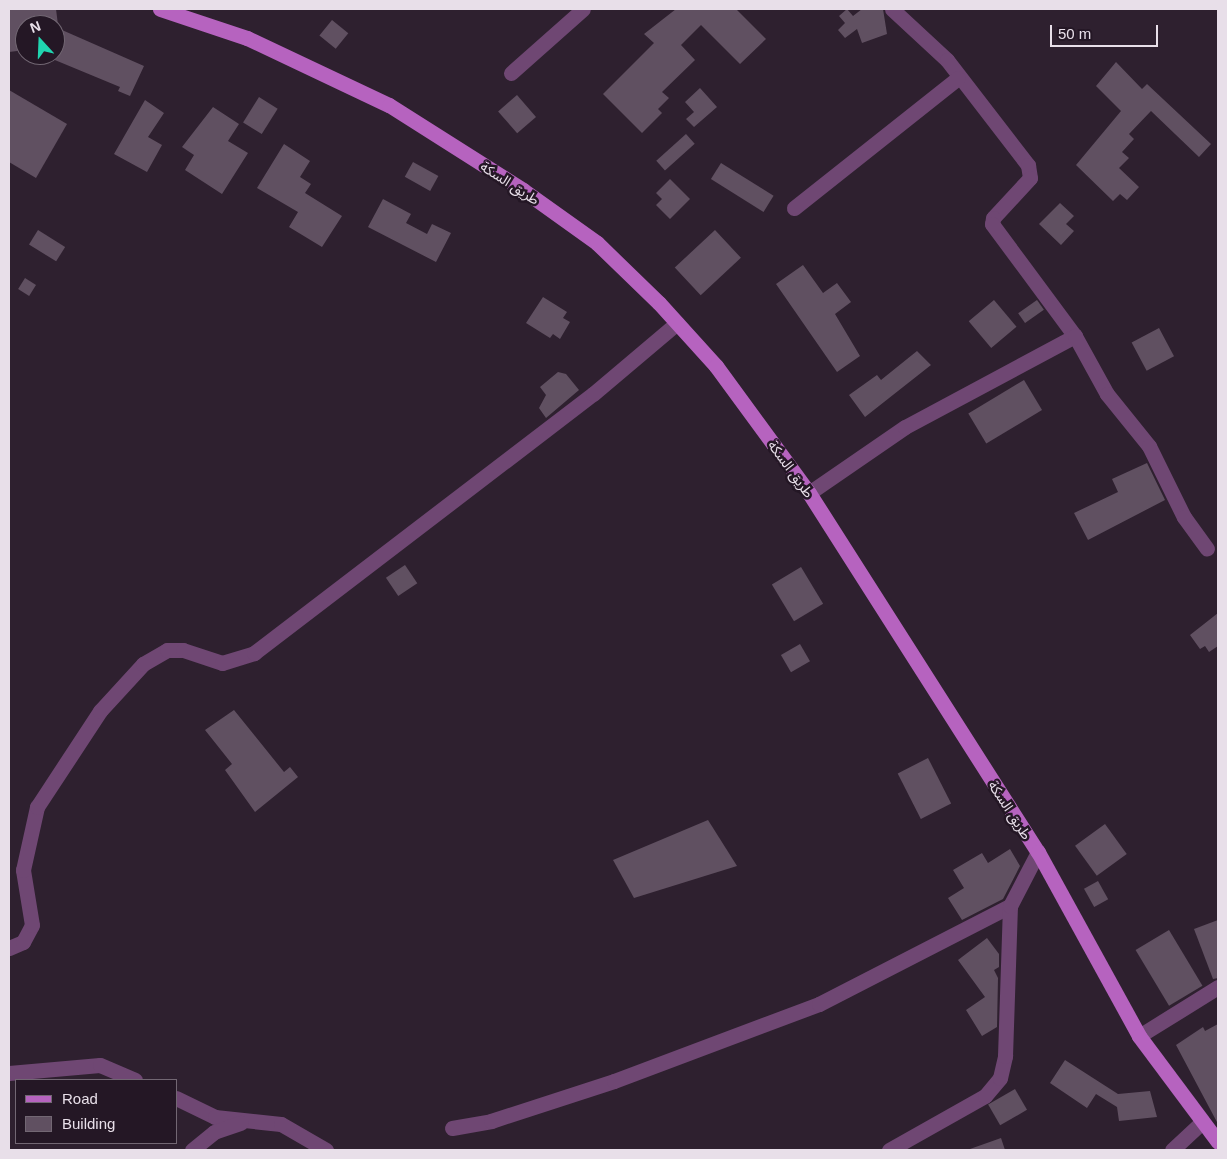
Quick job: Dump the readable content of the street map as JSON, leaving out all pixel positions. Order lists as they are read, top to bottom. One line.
{"streets":{"main road":["طريق السكة"]},"legend":["Road","Building"],"scale_bar":"50 m","north":"top"}
